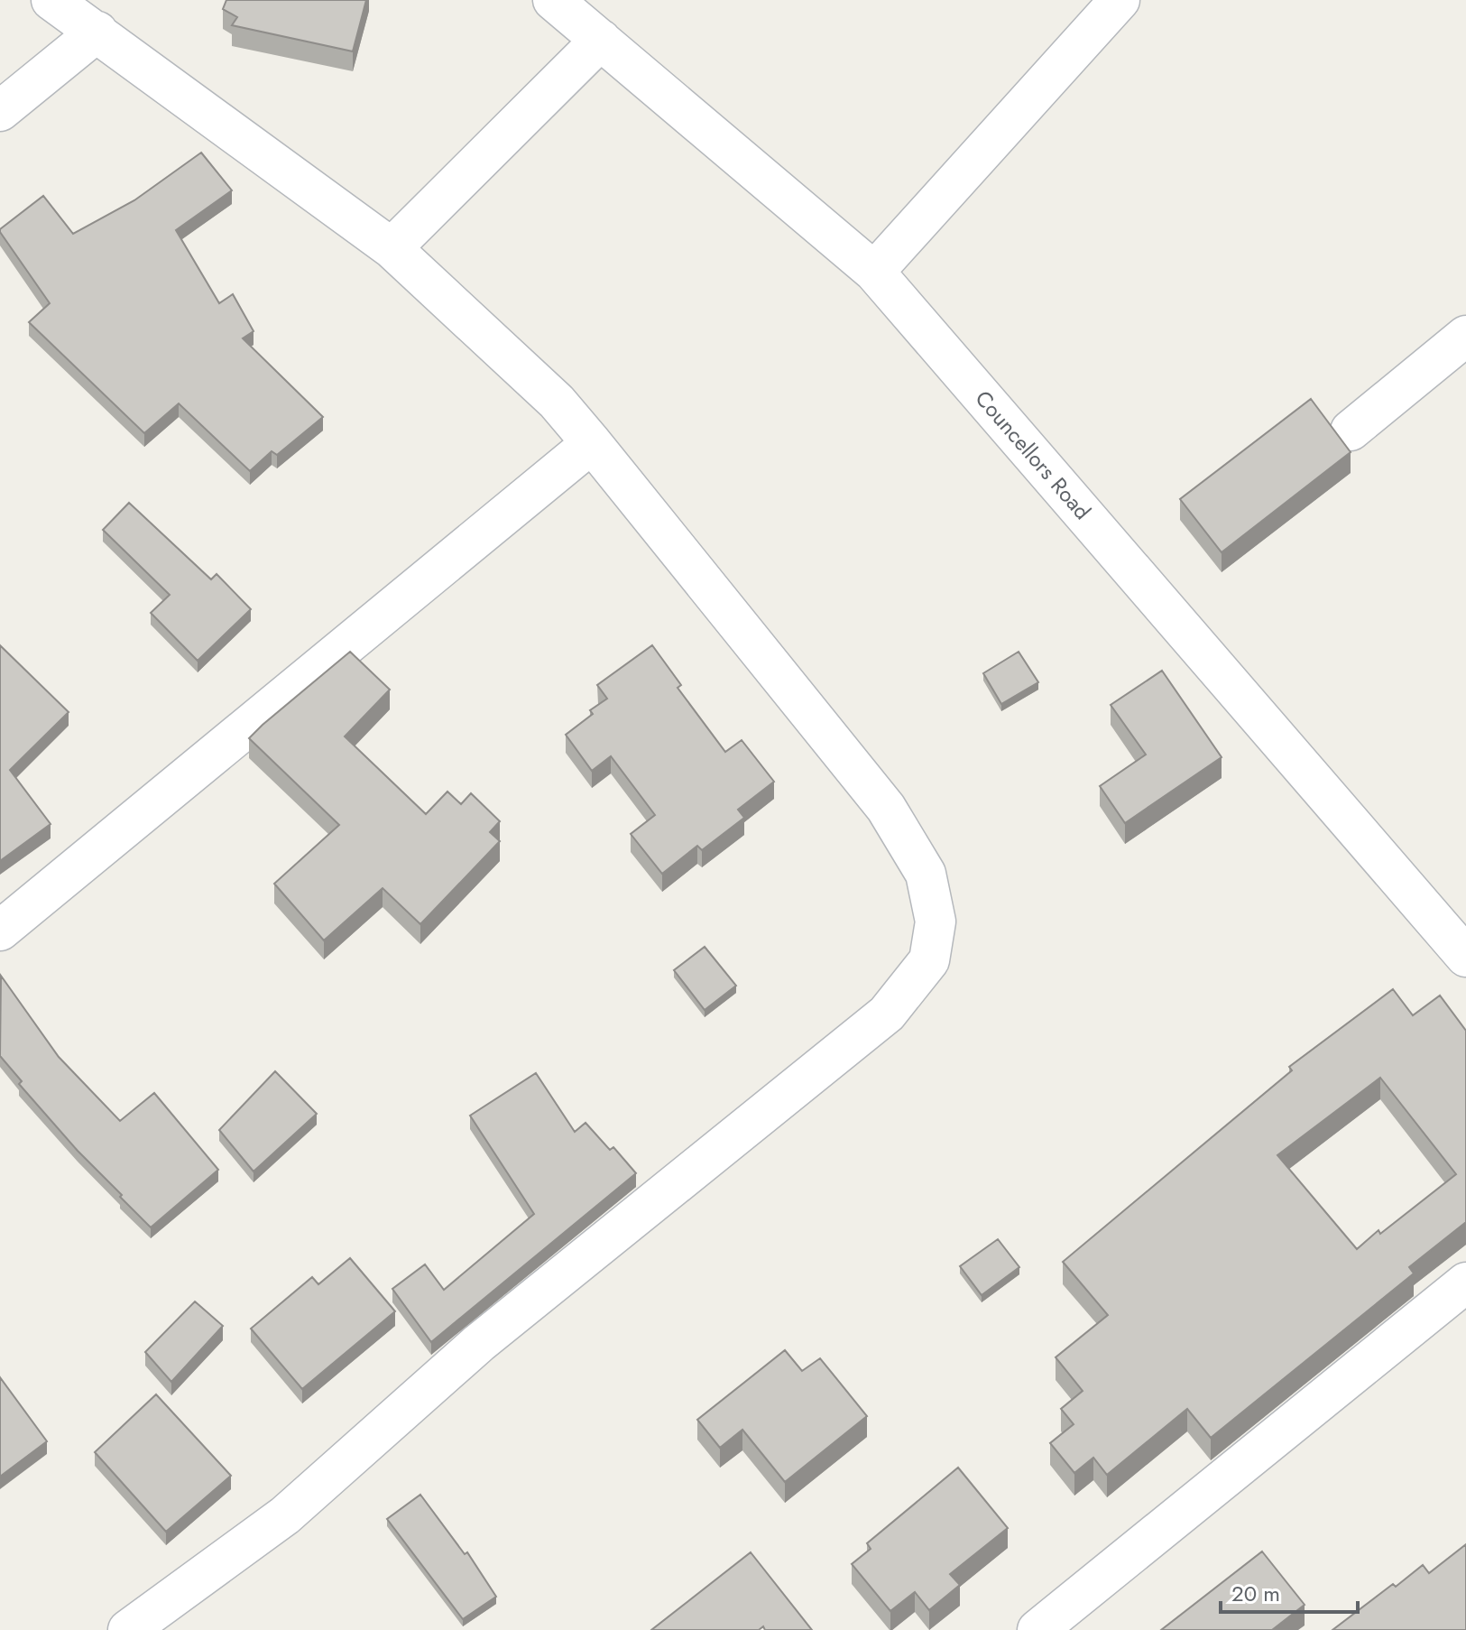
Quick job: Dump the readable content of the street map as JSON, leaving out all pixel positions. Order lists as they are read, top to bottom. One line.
{"streets":{"street":["Councellors Road"]},"scale_bar":"20 m"}
